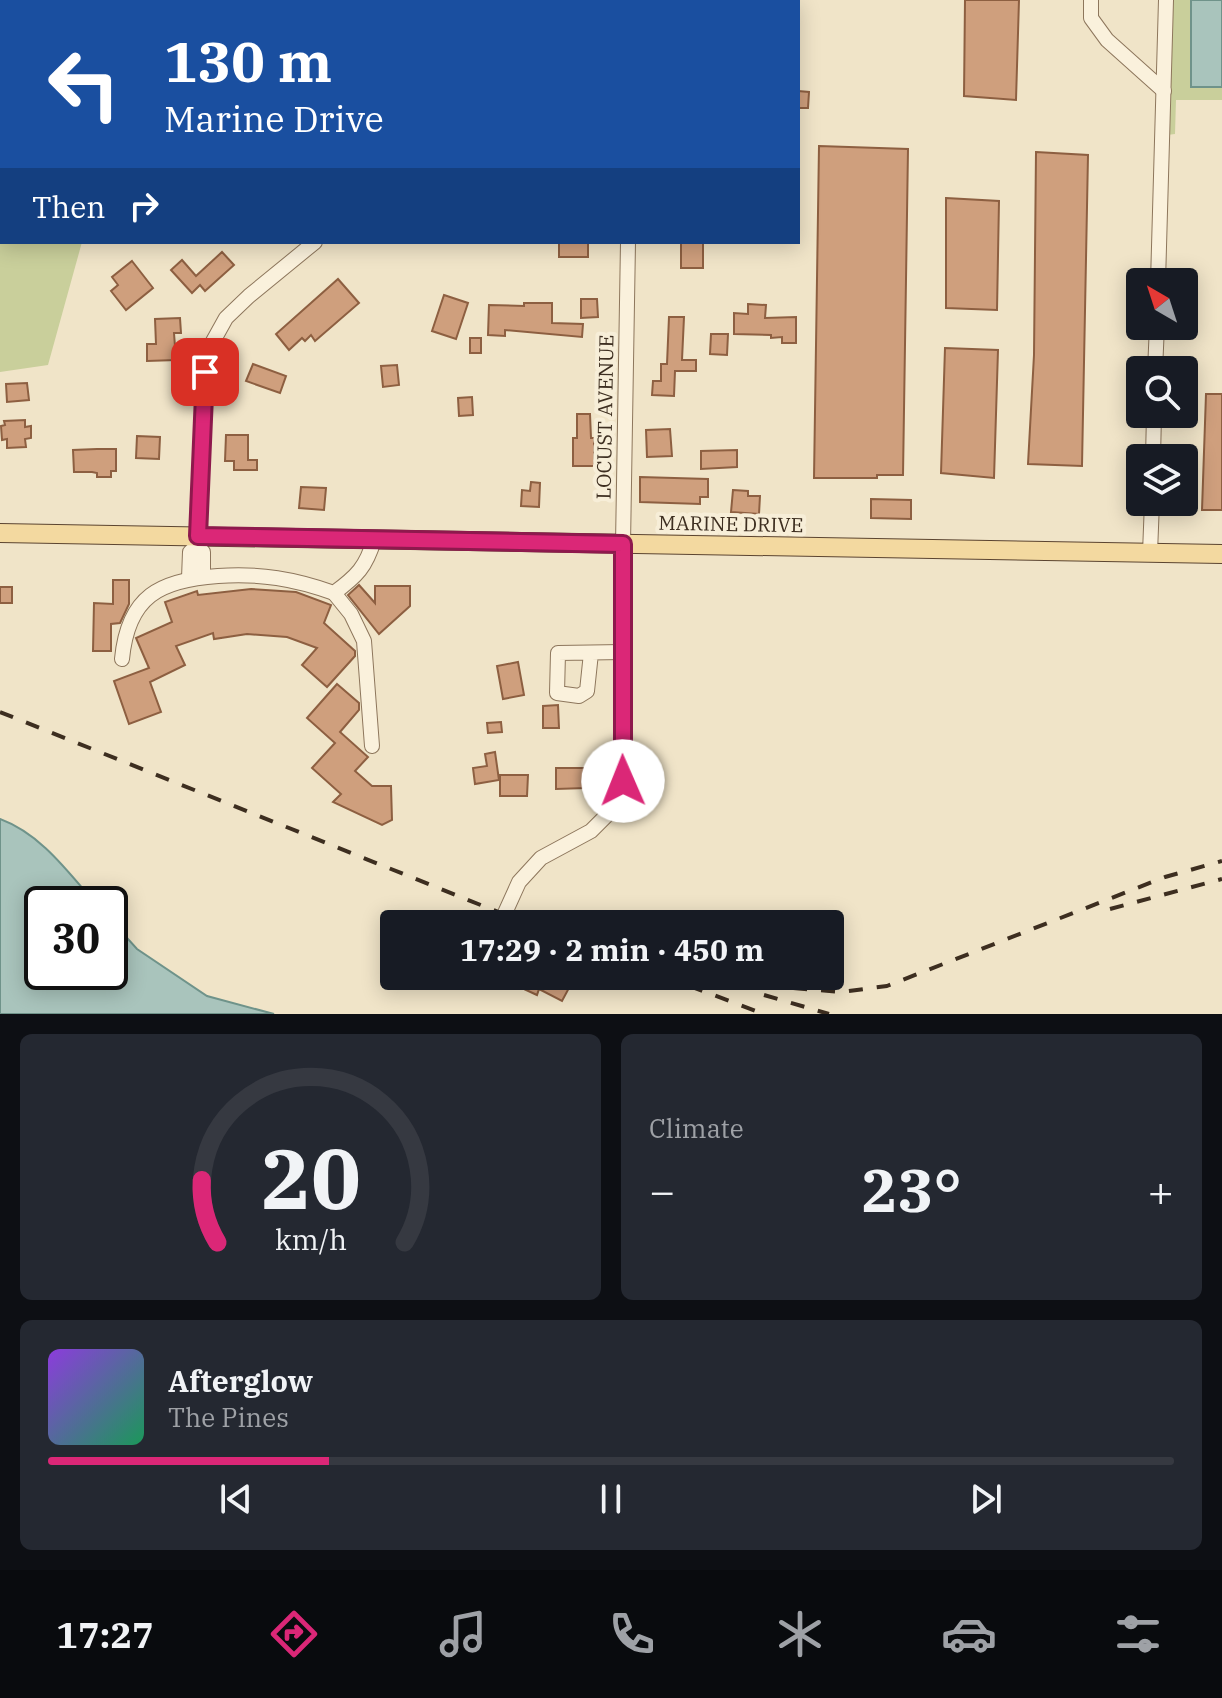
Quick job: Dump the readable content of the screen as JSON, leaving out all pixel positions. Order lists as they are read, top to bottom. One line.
{"streets":{"main road":["MARINE DRIVE"],"street":["LOCUST AVENUE"]},"crossings":[["LOCUST AVENUE","MARINE DRIVE"]],"north":"top left","page":{"turn":["130 m","Marine Drive"],"then":"Then","limit":"30","trip":"17:29 · 2 min · 450 m","tile":"Climate","heat":["−","23°","+"],"song":["Afterglow","The Pines"],"tabs":"17:27","gauge":["20","km/h"]}}
